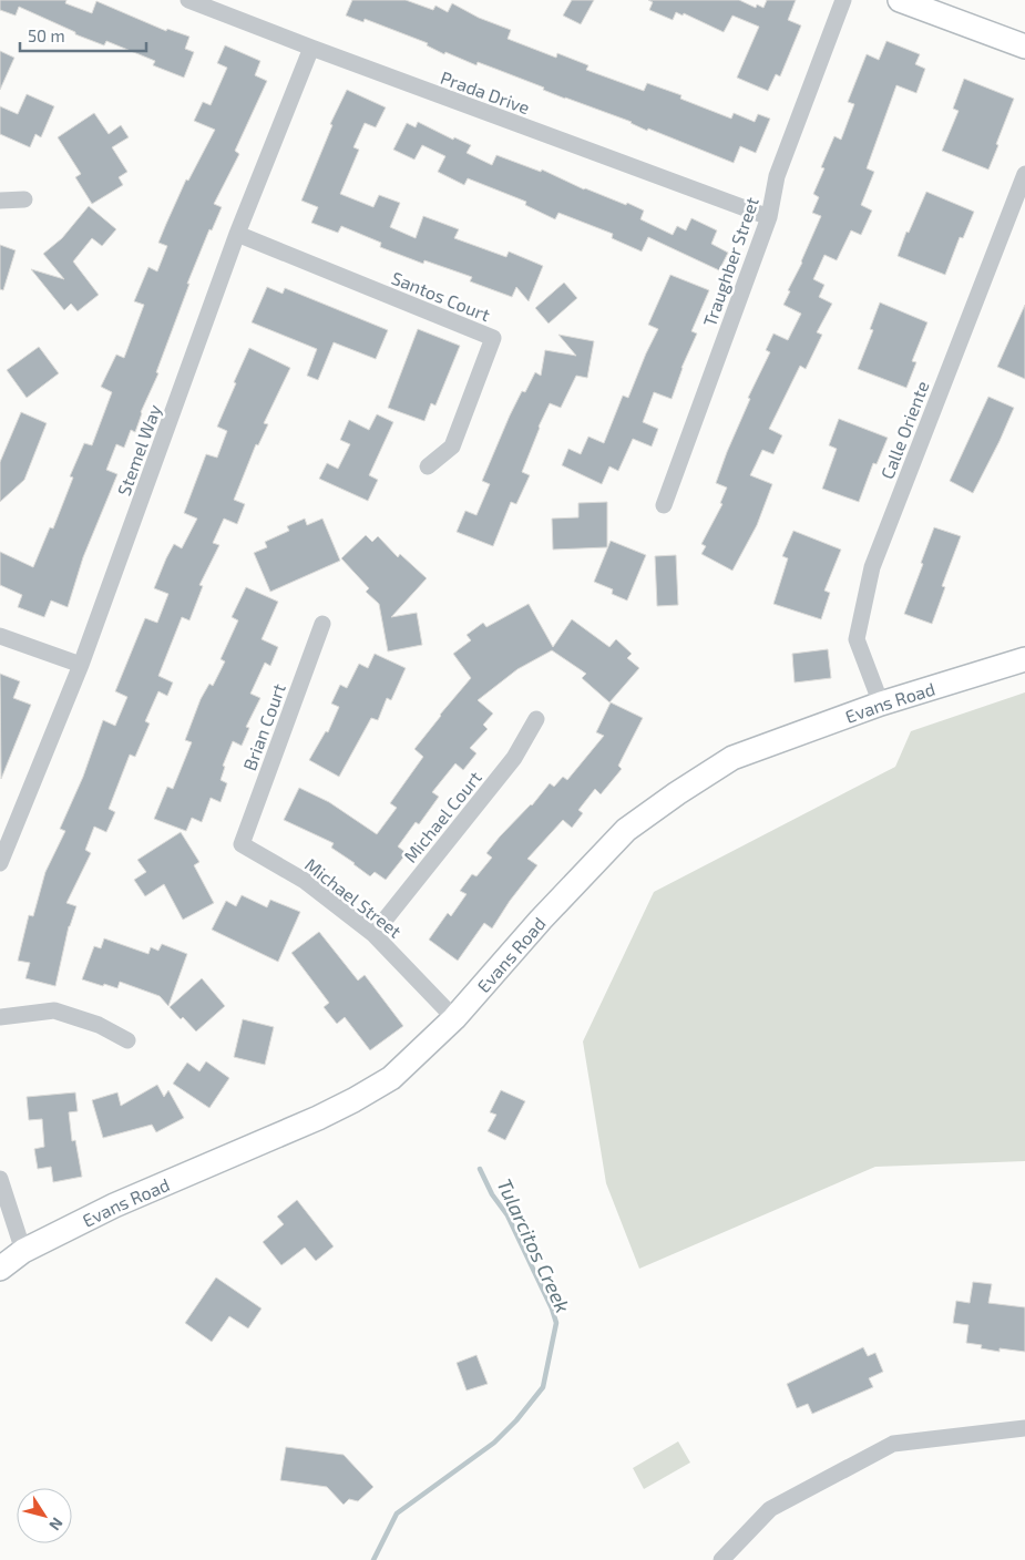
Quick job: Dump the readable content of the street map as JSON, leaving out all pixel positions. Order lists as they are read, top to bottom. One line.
{"streets":{"street":["Prada Drive","Traughber Street","Santos Court","Calle Oriente","Stemel Way","Evans Road","Brian Court","Michael Court","Michael Street"]},"crossings":[["Prada Drive","Traughber Street"],["Prada Drive","Stemel Way"],["Santos Court","Stemel Way"],["Calle Oriente","Evans Road"],["Evans Road","Michael Street"],["Brian Court","Michael Street"],["Michael Court","Michael Street"]],"water":["Tularcitos Creek"],"scale_bar":"50 m","north":"bottom right"}
